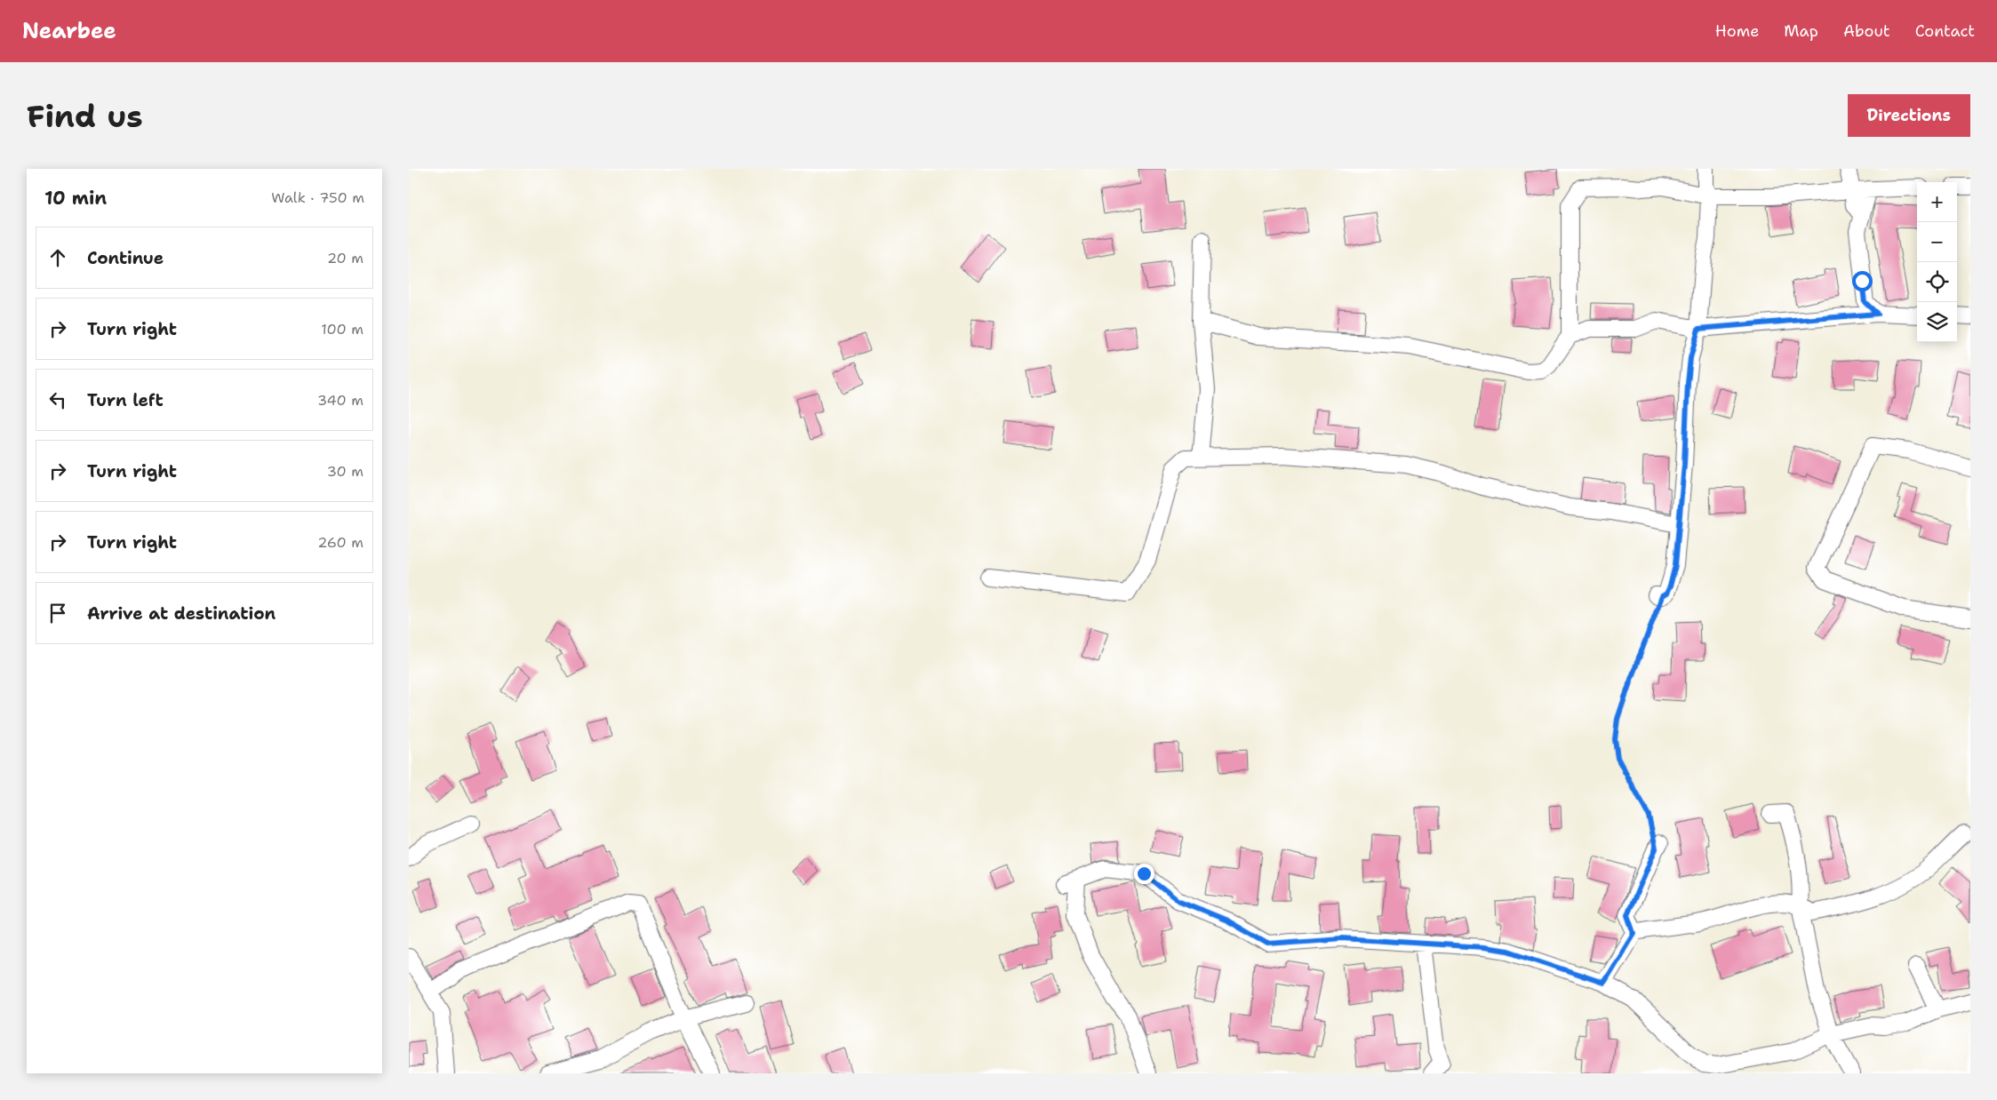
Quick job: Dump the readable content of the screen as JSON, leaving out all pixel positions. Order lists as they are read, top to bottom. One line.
{"page":{"header":"Nearbee","nav":["Home","Map","About","Contact"],"buttons":"Directions","title":"Find us","heading":["10 min","Walk · 750 m"],"map_buttons":["+","−"],"list":[["Continue","20 m"],["Turn right","100 m"],["Turn left","340 m"],["Turn right","30 m"],["Turn right","260 m"],"Arrive at destination"]}}
